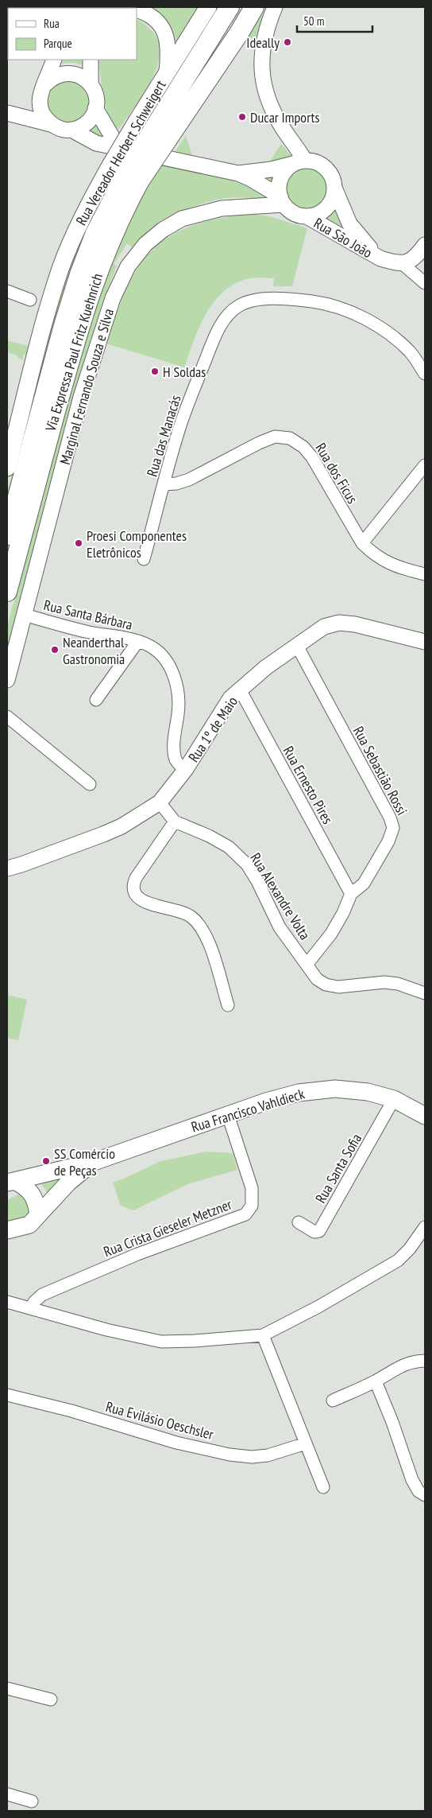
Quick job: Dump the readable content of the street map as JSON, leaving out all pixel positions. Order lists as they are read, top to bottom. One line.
{"streets":{"main road":["Rua Vereador Herbert Schweigert","Via Expressa Paul Fritz Kuehnrich","Rua Francisco Vahldieck"],"street":["Rua São João","Marginal Fernando Souza e Silva","Rua das Manacás","Rua dos Ficus","Rua Santa Bárbara","Rua 1º de Maio","Rua Sebastião Rossi","Rua Ernesto Pires","Rua Alexandre Volta","Rua Santa Sofia","Rua Crista Gieseler Metzner","Rua Evilásio Oeschsler"]},"crossings":[["Rua Vereador Herbert Schweigert","Via Expressa Paul Fritz Kuehnrich"],["Rua São João","Marginal Fernando Souza e Silva"],["Marginal Fernando Souza e Silva","Rua Santa Bárbara"],["Rua das Manacás","Rua dos Ficus"],["Rua Santa Bárbara","Rua 1º de Maio"],["Rua 1º de Maio","Rua Sebastião Rossi"],["Rua 1º de Maio","Rua Ernesto Pires"],["Rua Sebastião Rossi","Rua Ernesto Pires"],["Rua Sebastião Rossi","Rua Alexandre Volta"],["Rua Francisco Vahldieck","Rua Santa Sofia"],["Rua Francisco Vahldieck","Rua Crista Gieseler Metzner"]],"places":["Ideally","Ducar Imports","H Soldas","Proesi Componentes Eletrônicos","Neanderthal Gastronomia","SS Comércio de Peças"],"legend":["Rua","Parque"],"scale_bar":"50 m"}
